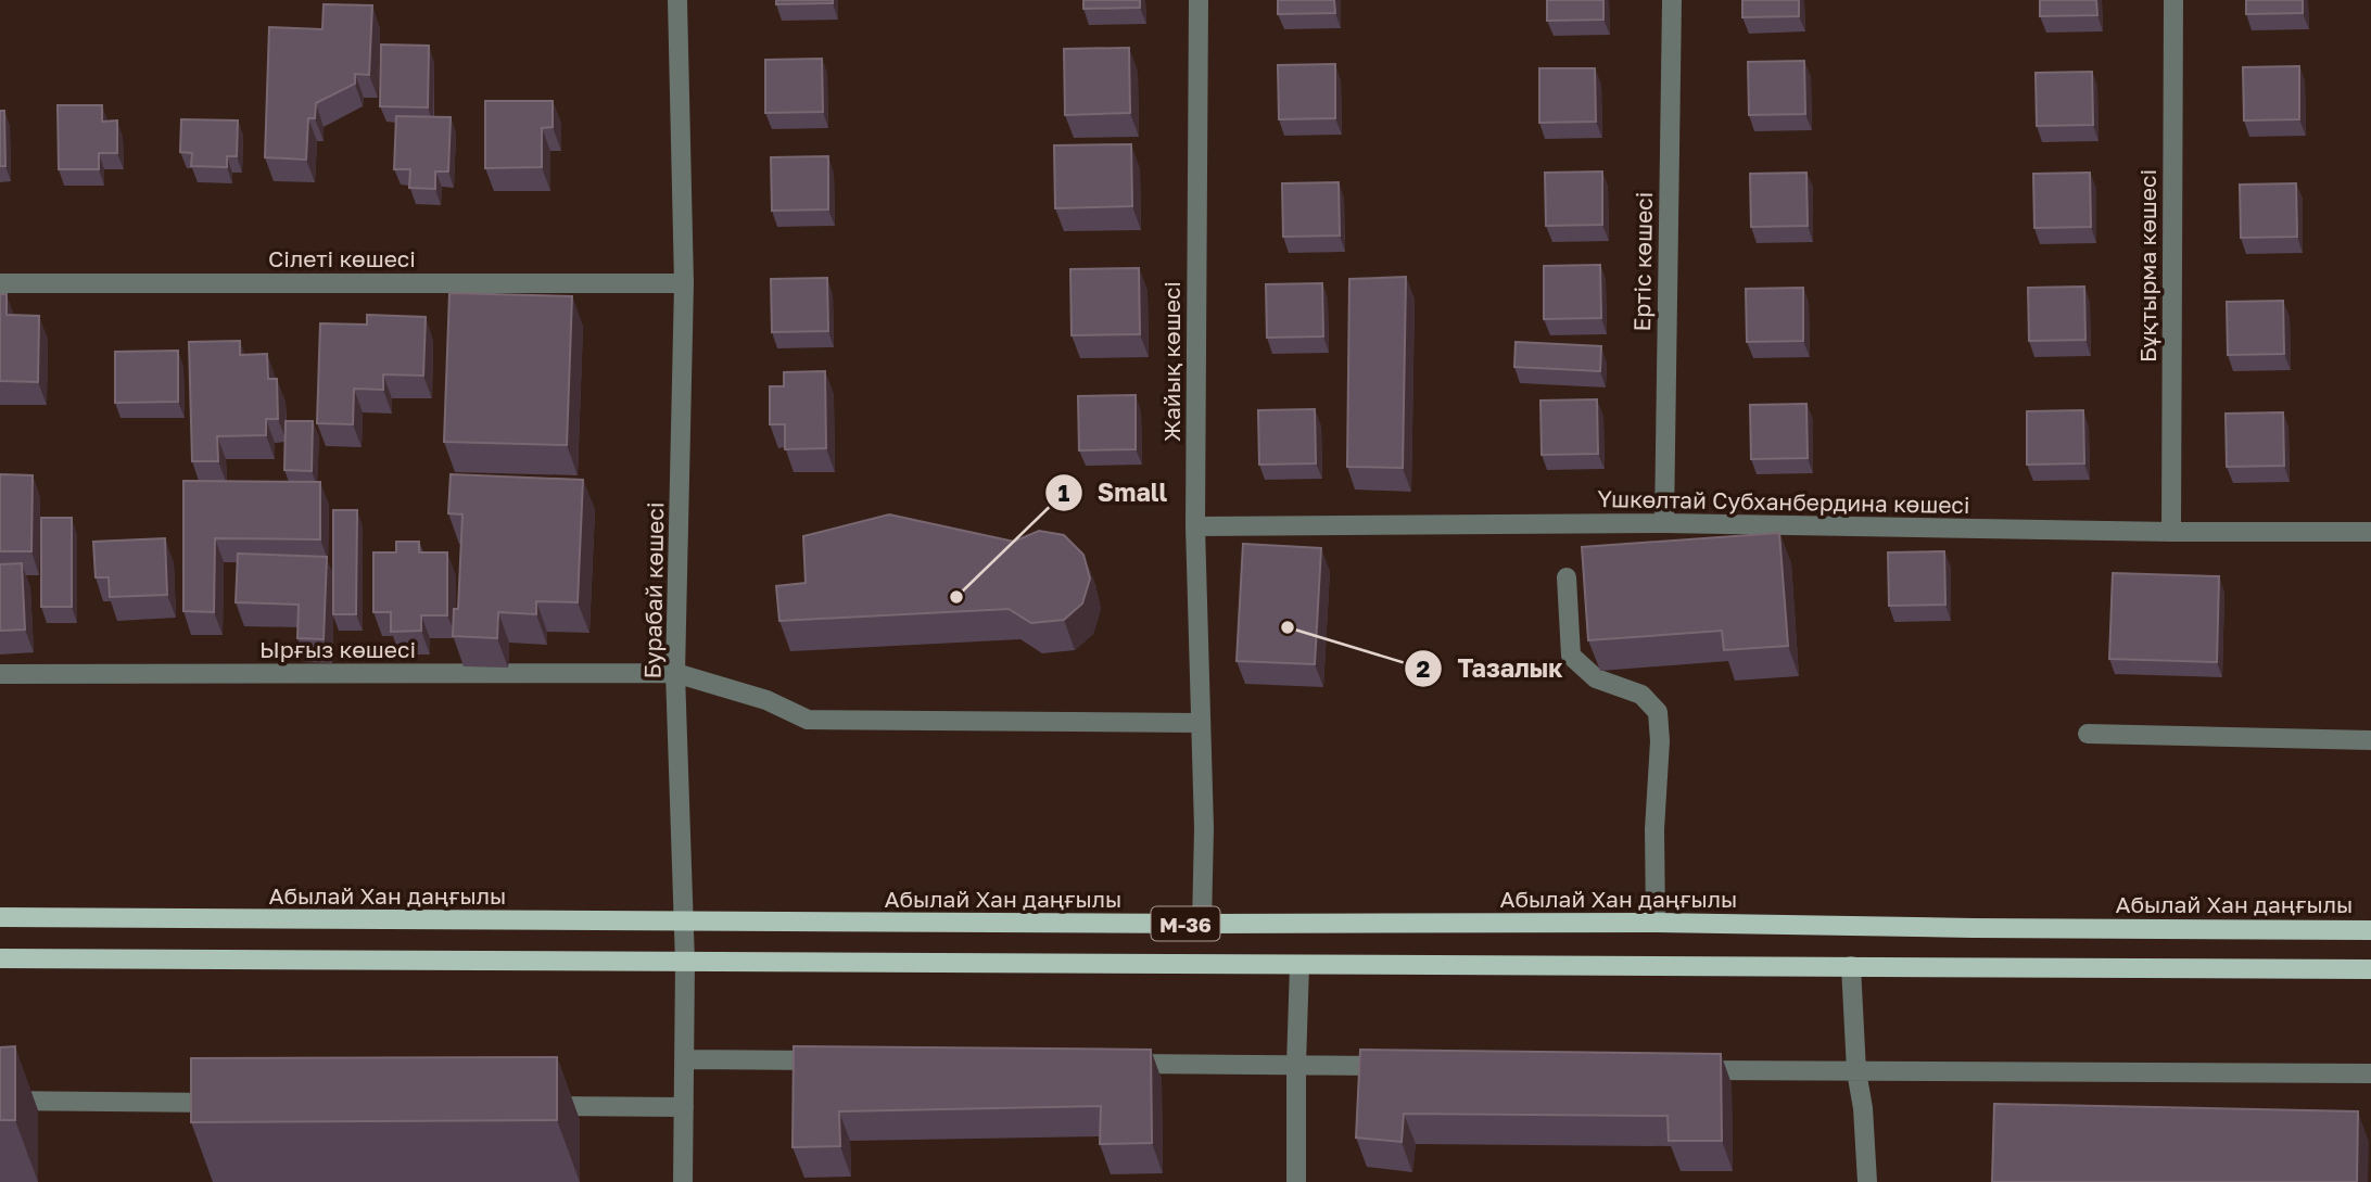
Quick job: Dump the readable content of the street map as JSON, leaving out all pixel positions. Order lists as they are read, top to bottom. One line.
{"streets":{"main road":["Абылай Хан даңғылы","M-36"],"street":["Сілеті көшесі","Ертіс көшесі","Бұқтырма көшесі","Жайық көшесі","Үшкөлтай Субханбердина көшесі","Бурабай көшесі","Ырғыз көшесі"]},"crossings":[["Сілеті көшесі","Бурабай көшесі"],["Ертіс көшесі","Үшкөлтай Субханбердина көшесі"],["Бұқтырма көшесі","Үшкөлтай Субханбердина көшесі"],["Жайық көшесі","Үшкөлтай Субханбердина көшесі"],["Жайық көшесі","Ырғыз көшесі"],["Жайық көшесі","Абылай Хан даңғылы"],["Бурабай көшесі","Ырғыз көшесі"],["Бурабай көшесі","Абылай Хан даңғылы"],["Бурабай көшесі","M-36"]],"places":["Small","Тазалык"]}
